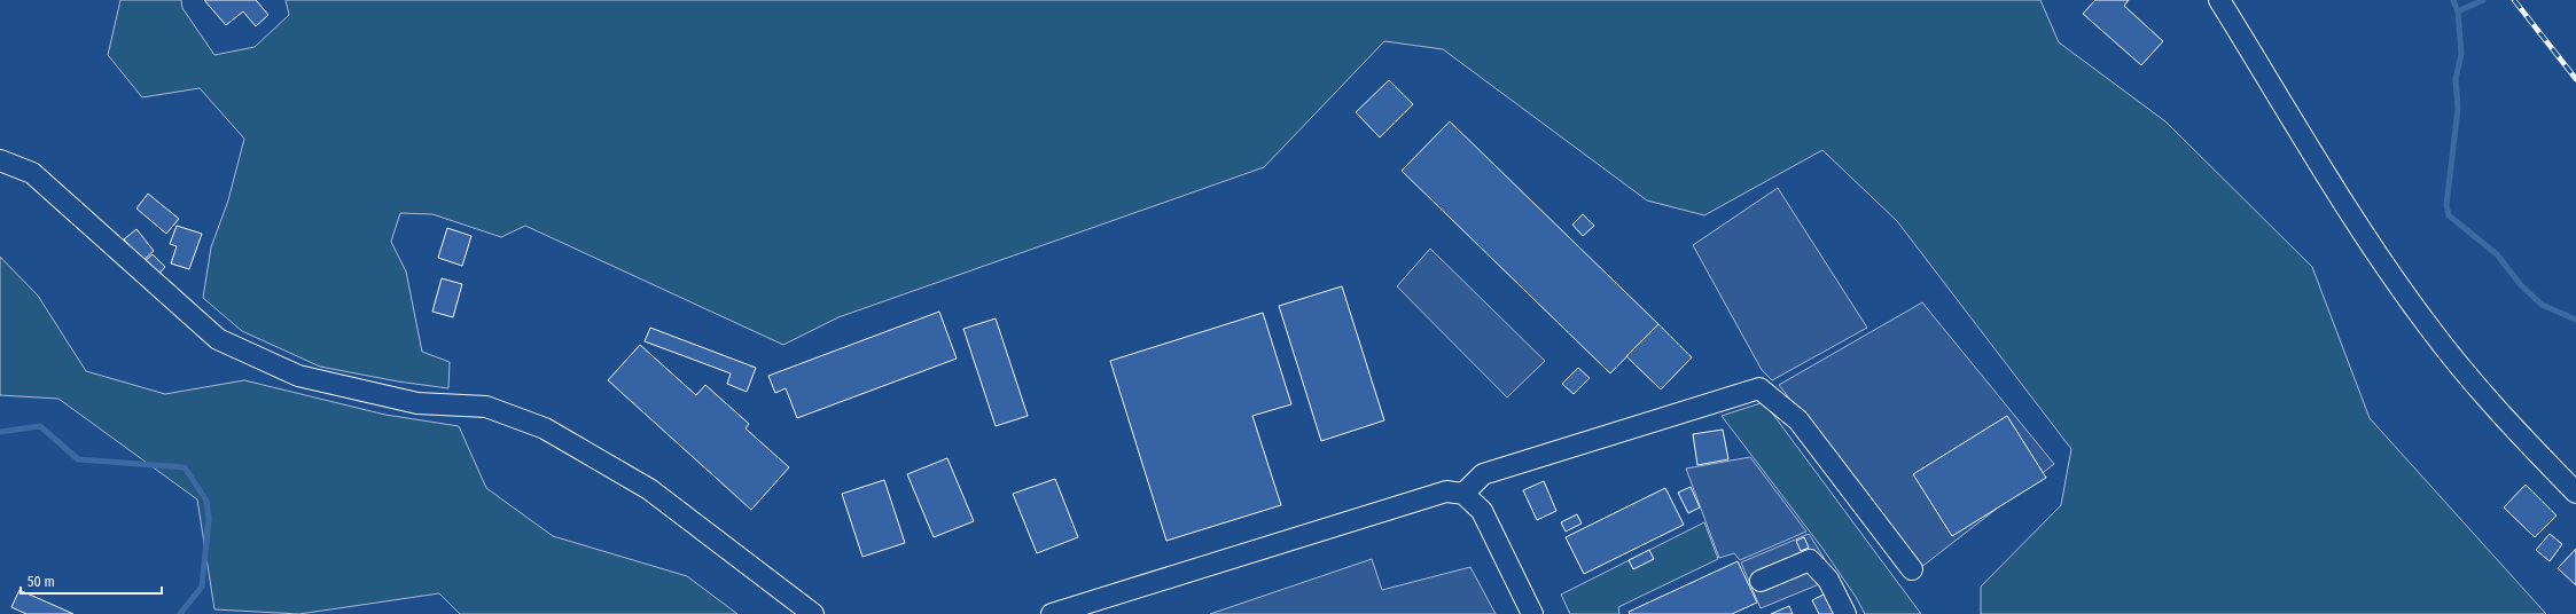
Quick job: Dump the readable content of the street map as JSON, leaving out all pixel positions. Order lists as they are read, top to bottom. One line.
{"scale_bar":"50 m"}
